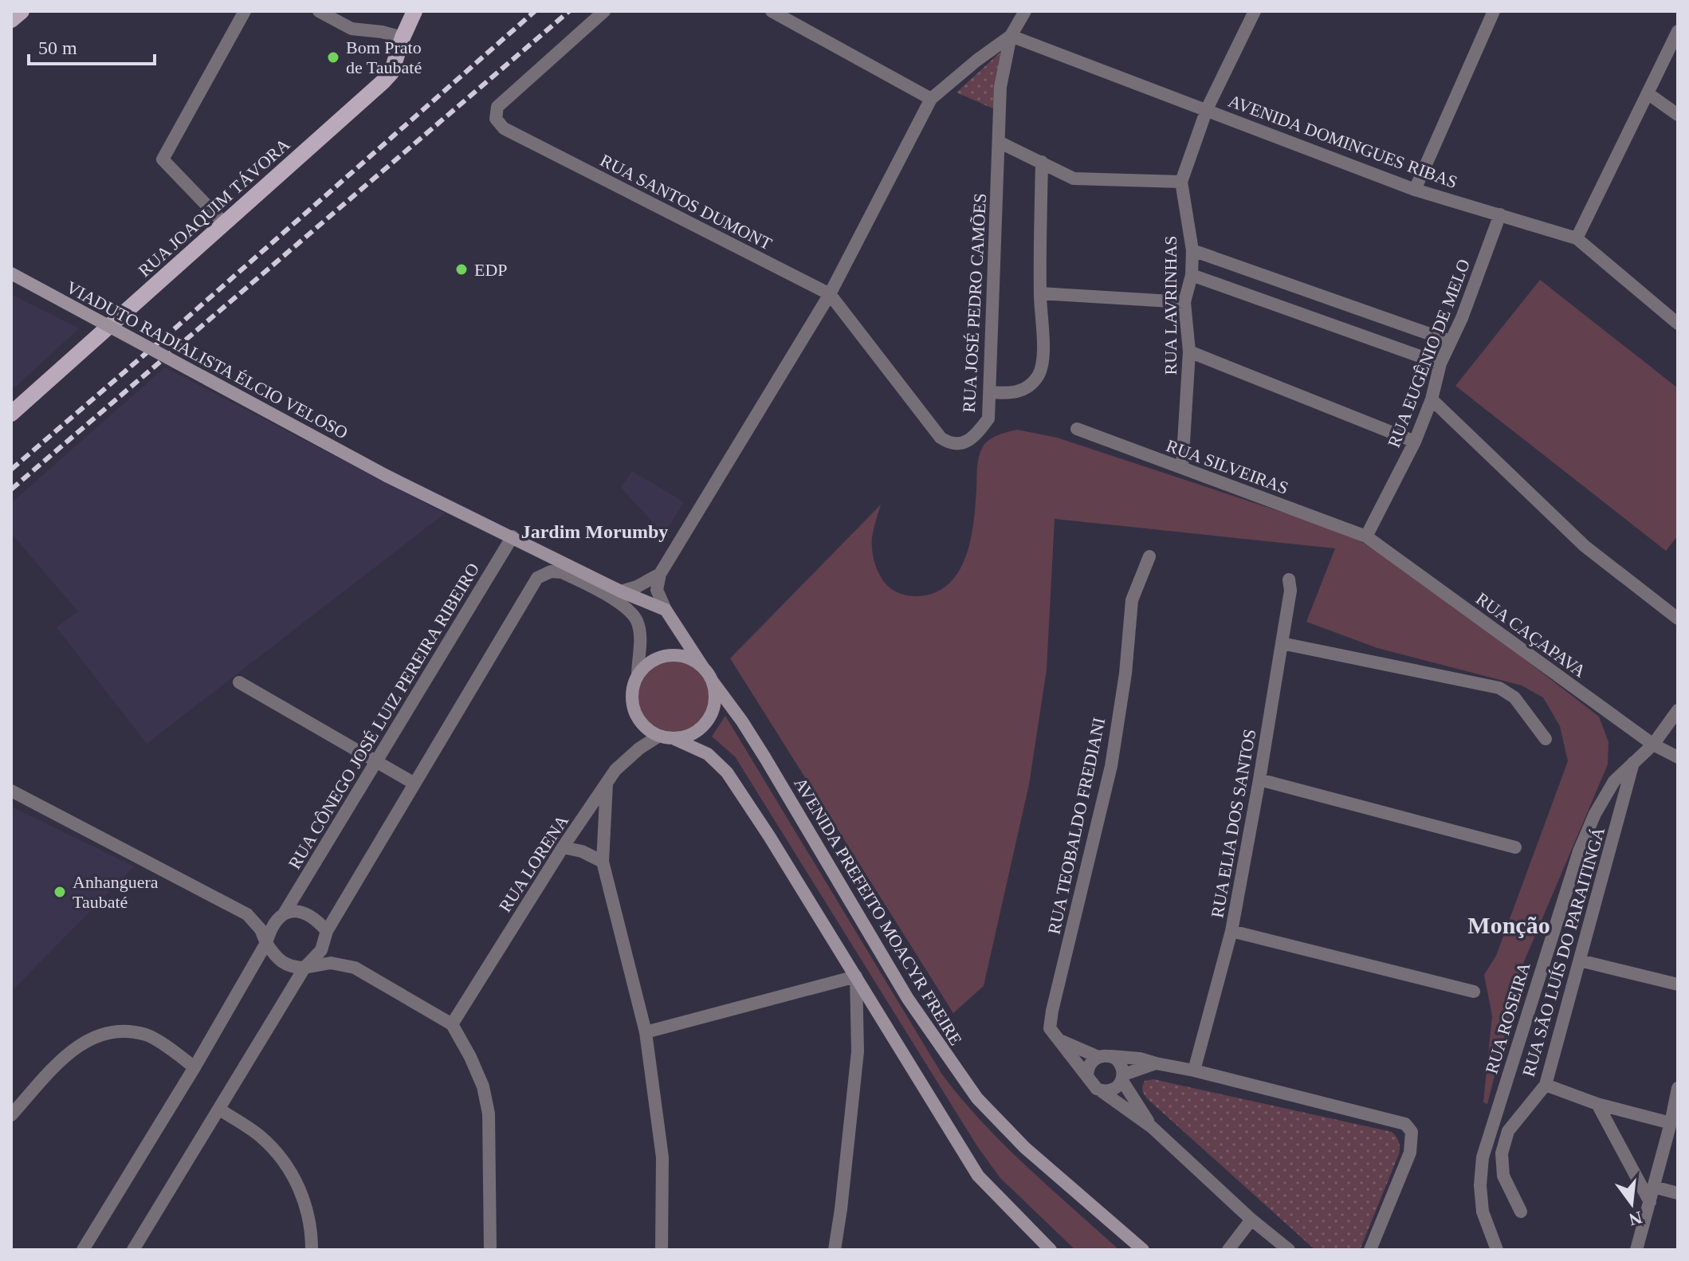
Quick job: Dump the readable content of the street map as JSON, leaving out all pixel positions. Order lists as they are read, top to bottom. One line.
{"streets":{"main road":["RUA JOAQUIM TÁVORA","VIADUTO RADIALISTA ÉLCIO VELOSO","AVENIDA PREFEITO MOACYR FREIRE"],"street":["AVENIDA DOMINGUES RIBAS","RUA SANTOS DUMONT","RUA JOSÉ PEDRO CAMÕES","RUA LAVRINHAS","RUA EUGÊNIO DE MELO","RUA SILVEIRAS","RUA CAÇAPAVA","RUA CÔNEGO JOSÉ LUIZ PEREIRA RIBEIRO","RUA ELIA DOS SANTOS","RUA TEOBALDO FREDIANI","RUA LORENA","RUA SÃO LUÍS DO PARAITINGÁ","RUA ROSEIRA"]},"crossings":[["AVENIDA DOMINGUES RIBAS","RUA JOSÉ PEDRO CAMÕES"],["AVENIDA DOMINGUES RIBAS","RUA LAVRINHAS"],["AVENIDA DOMINGUES RIBAS","RUA EUGÊNIO DE MELO"],["RUA SANTOS DUMONT","RUA JOSÉ PEDRO CAMÕES"],["RUA LAVRINHAS","RUA SILVEIRAS"],["RUA EUGÊNIO DE MELO","RUA SILVEIRAS"],["RUA EUGÊNIO DE MELO","RUA CAÇAPAVA"],["VIADUTO RADIALISTA ÉLCIO VELOSO","RUA CÔNEGO JOSÉ LUIZ PEREIRA RIBEIRO"],["RUA SILVEIRAS","RUA CAÇAPAVA"],["RUA CAÇAPAVA","RUA ROSEIRA"],["RUA LORENA","AVENIDA PREFEITO MOACYR FREIRE"],["RUA SÃO LUÍS DO PARAITINGÁ","RUA ROSEIRA"]],"districts":["Jardim Morumby","Monção"],"places":["Bom Prato de Taubaté","EDP","Anhanguera Taubaté"],"scale_bar":"50 m","north":"bottom"}
